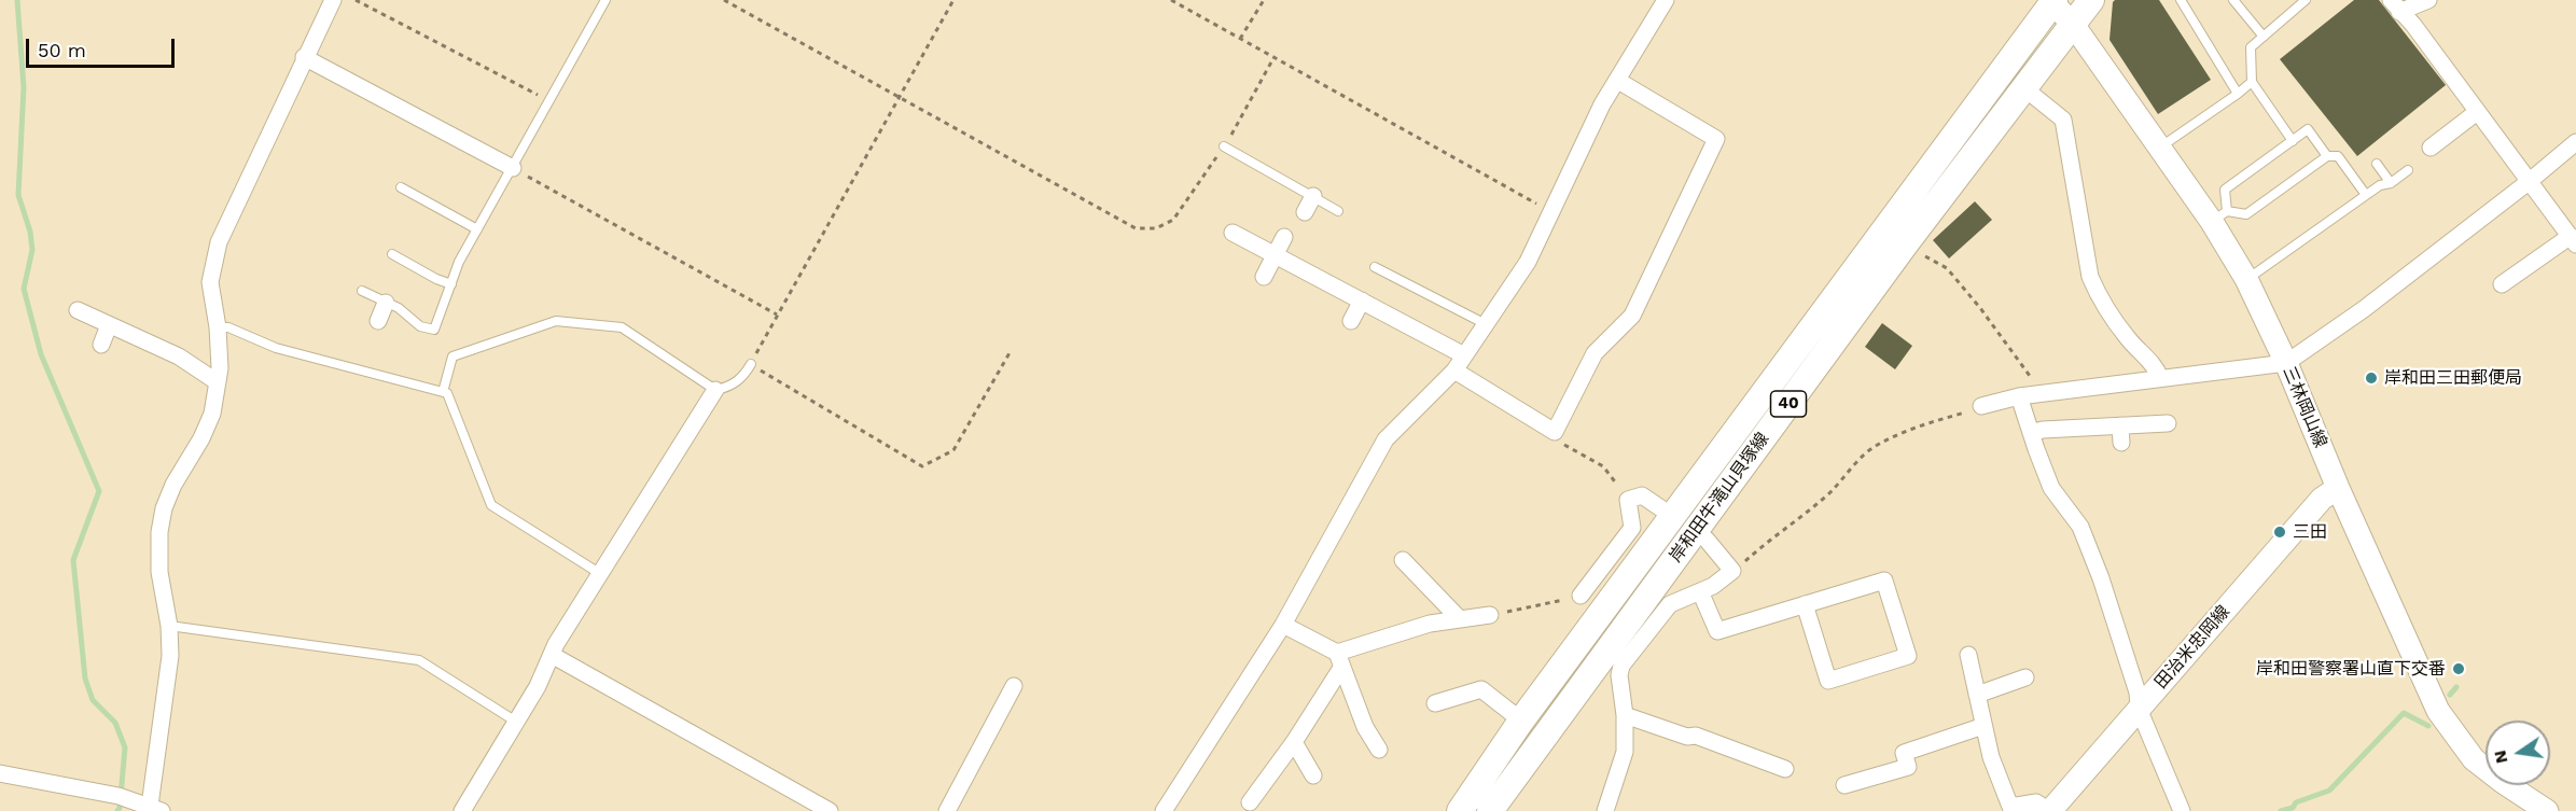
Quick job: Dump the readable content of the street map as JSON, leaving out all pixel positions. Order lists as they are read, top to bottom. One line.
{"streets":{"main road":["40","三林岡山線","岸和田牛滝山貝塚線","田治米忠岡線"]},"crossings":[["三林岡山線","岸和田牛滝山貝塚線"],["三林岡山線","田治米忠岡線"]],"places":["岸和田三田郵便局","三田","岸和田警察署山直下交番"],"scale_bar":"50 m","north":"left"}
